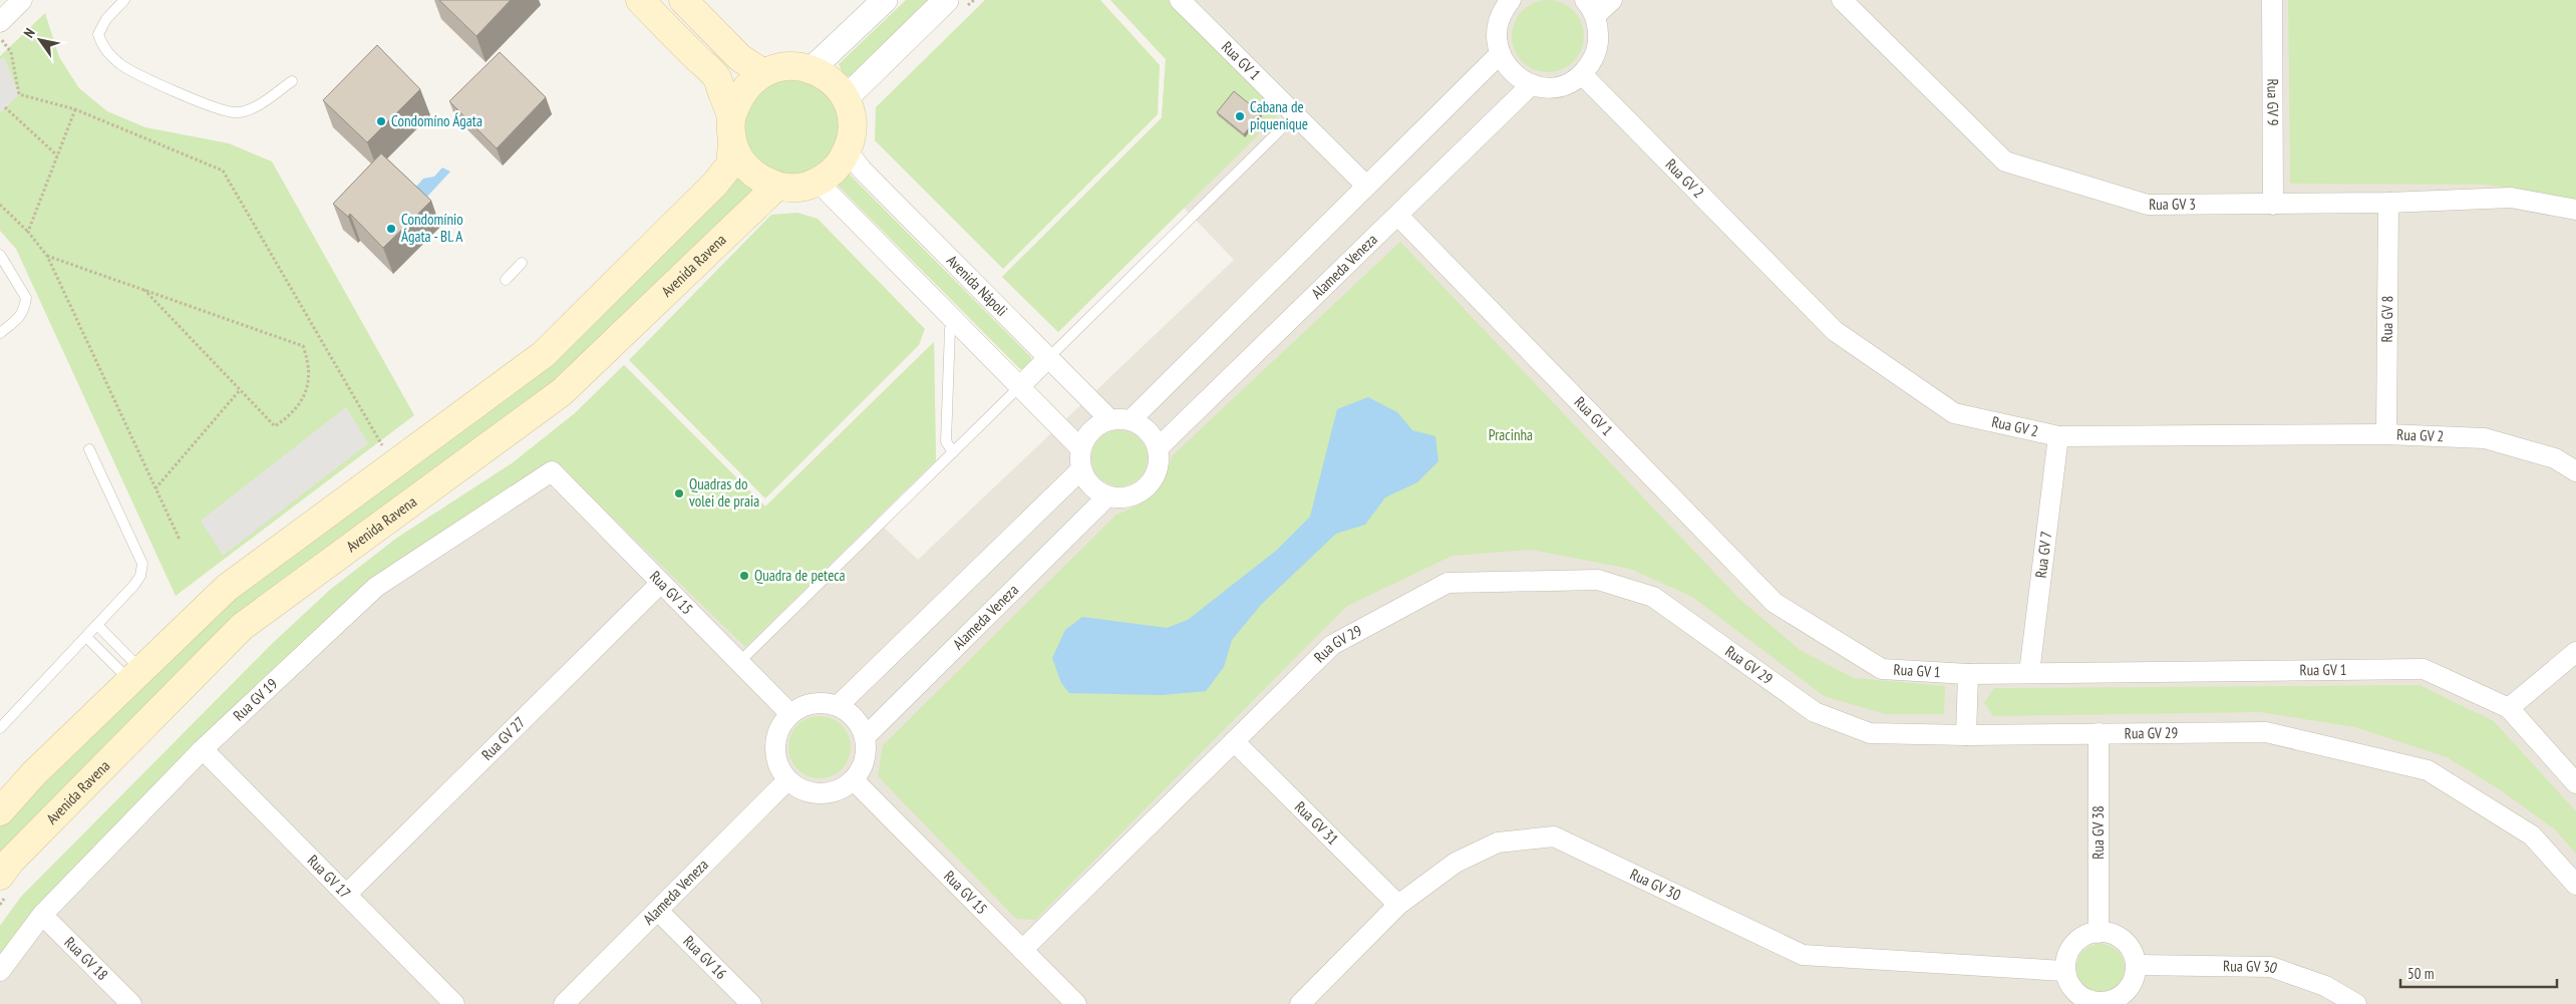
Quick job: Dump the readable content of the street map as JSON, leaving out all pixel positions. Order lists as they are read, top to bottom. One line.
{"streets":{"main road":["Avenida Ravena"],"street":["Rua GV 1","Rua GV 9","Rua GV 2","Rua GV 3","Alameda Veneza","Avenida Nápoli","Rua GV 8","Rua GV 7","Rua GV 15","Rua GV 29","Rua GV 19","Rua GV 27","Rua GV 31","Rua GV 38","Rua GV 17","Rua GV 30","Rua GV 16","Rua GV 18"]},"crossings":[["Rua GV 1","Alameda Veneza"],["Rua GV 1","Rua GV 7"],["Rua GV 9","Rua GV 3"],["Rua GV 2","Rua GV 8"],["Rua GV 2","Rua GV 7"],["Rua GV 3","Rua GV 8"],["Avenida Ravena","Avenida Nápoli"],["Alameda Veneza","Avenida Nápoli"],["Alameda Veneza","Rua GV 15"],["Alameda Veneza","Rua GV 16"],["Rua GV 15","Rua GV 29"],["Rua GV 15","Rua GV 19"],["Rua GV 15","Rua GV 27"],["Rua GV 29","Rua GV 31"],["Rua GV 29","Rua GV 38"],["Rua GV 19","Rua GV 17"],["Rua GV 19","Rua GV 18"],["Rua GV 27","Rua GV 17"],["Rua GV 31","Rua GV 30"],["Rua GV 38","Rua GV 30"]],"parks":["Pracinha"],"places":["Cabana de piquenique","Condomíno Ágata","Condomínio Ágata - Bl. A","Quadras do volei de praia","Quadra de peteca"],"scale_bar":"50 m","north":"top left"}
